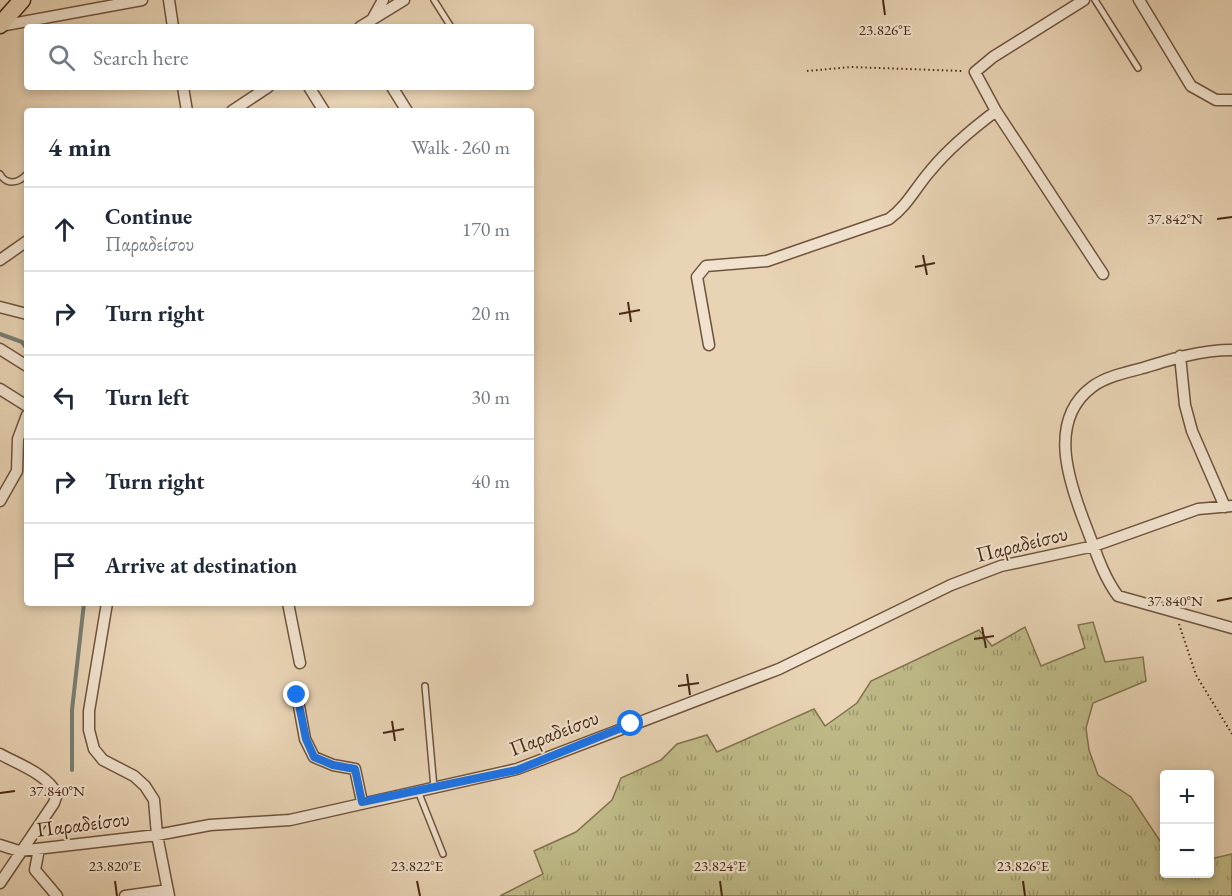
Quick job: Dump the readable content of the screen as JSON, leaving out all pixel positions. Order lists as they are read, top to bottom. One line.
{"streets":{"street":["Παραδείσου"]},"page":{"search":"Search here","heading":["4 min","Walk · 260 m"],"list":[["Continue","Παραδείσου","170 m"],["Turn right","20 m"],["Turn left","30 m"],["Turn right","40 m"],"Arrive at destination"],"map_buttons":["+","−"]},"coordinates":["23.826°E","37.842°N","37.840°N","23.820°E","23.822°E","23.824°E"]}
